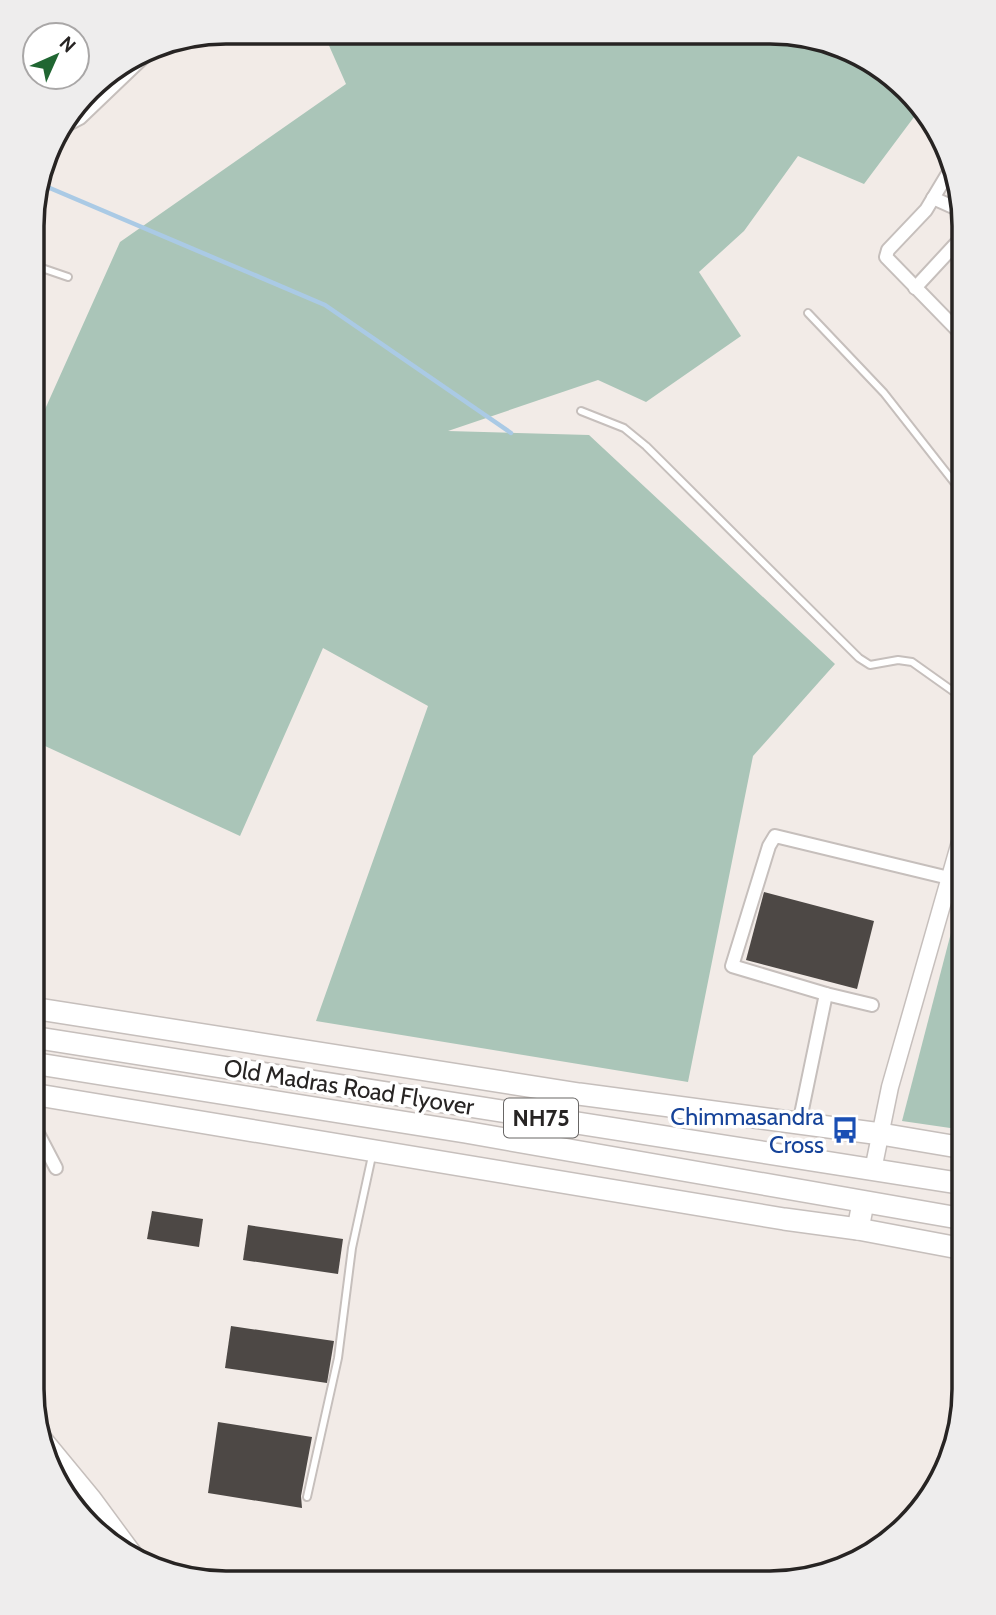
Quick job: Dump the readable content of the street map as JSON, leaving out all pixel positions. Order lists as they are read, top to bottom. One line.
{"streets":{"main road":["Old Madras Road Flyover","NH75"]},"crossings":[["Old Madras Road Flyover","NH75"]],"places":{"bus stop":["Chimmasandra Cross"]},"north":"top right"}
